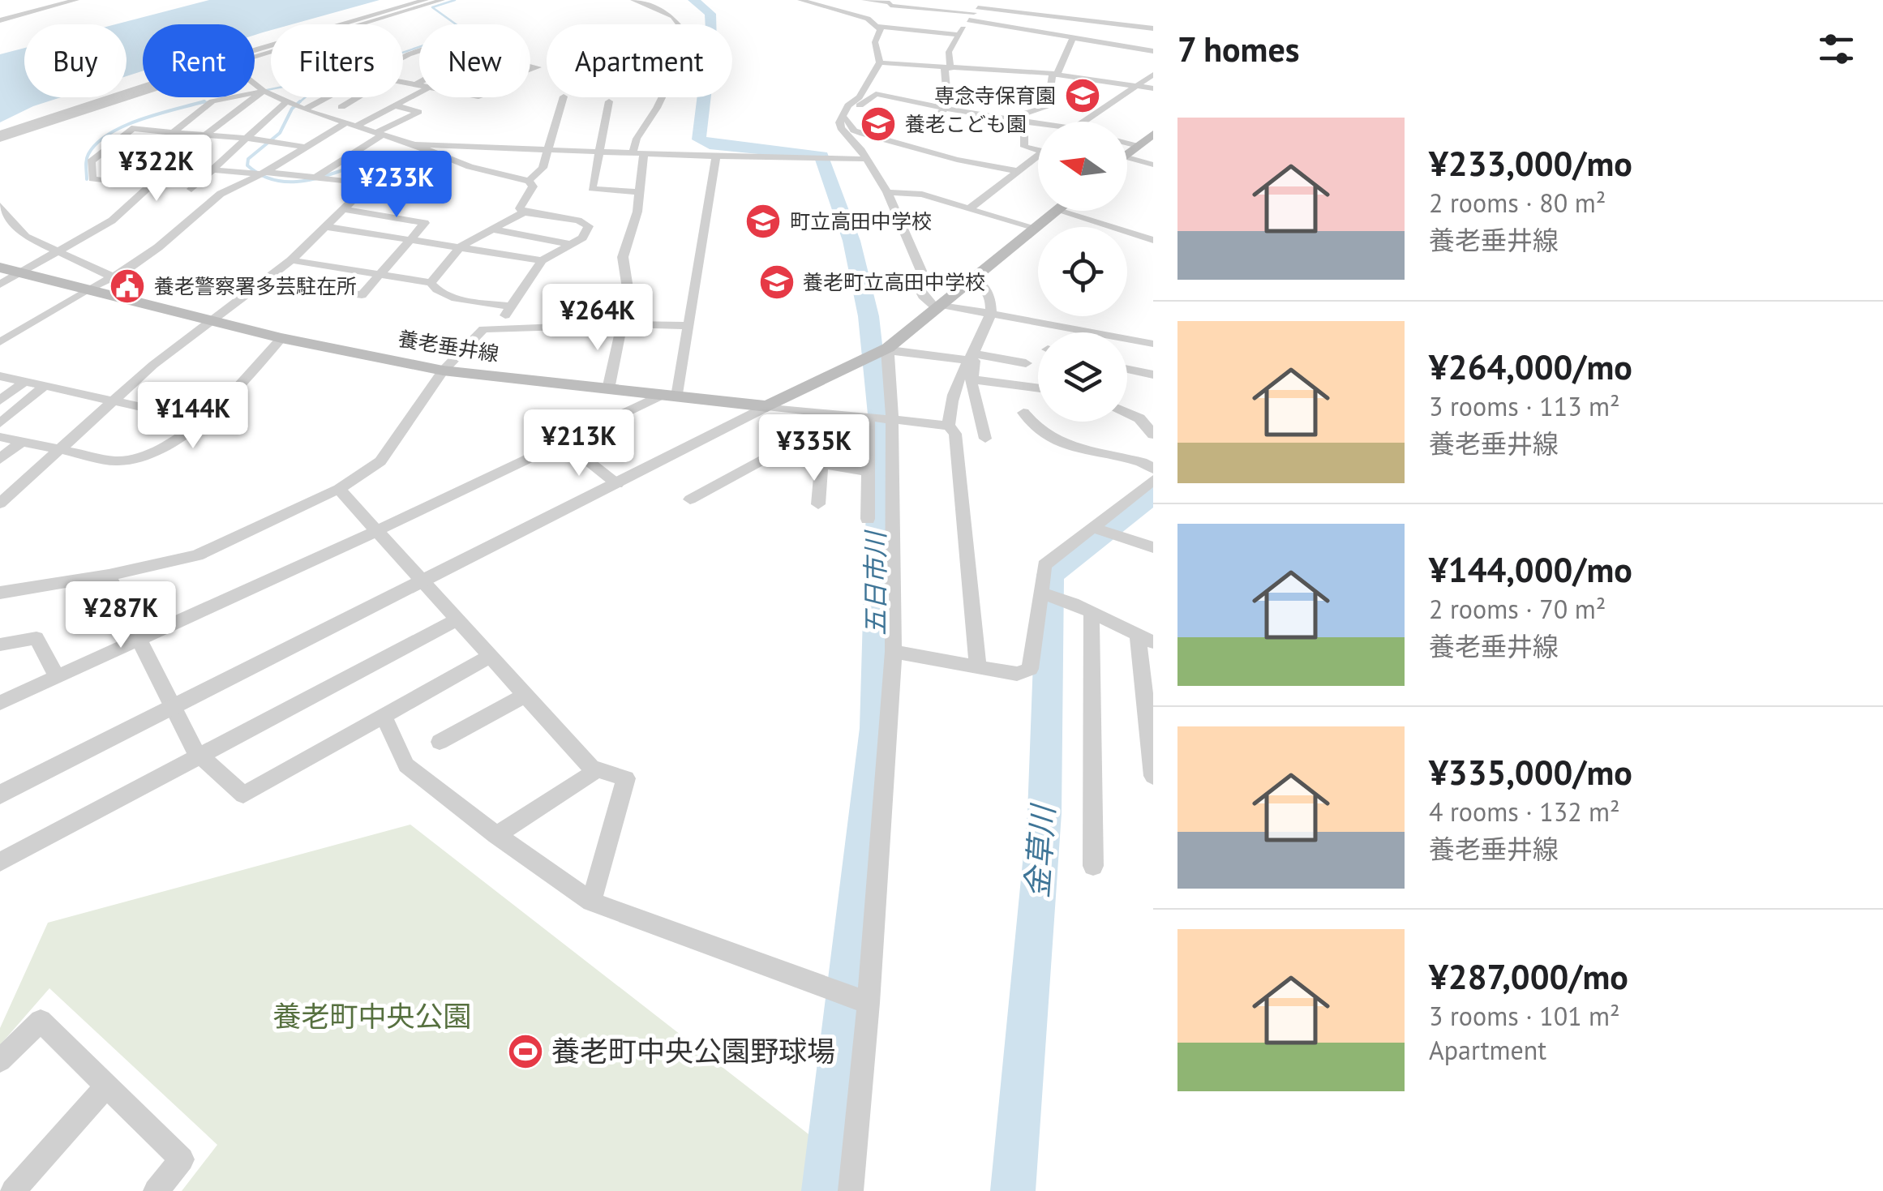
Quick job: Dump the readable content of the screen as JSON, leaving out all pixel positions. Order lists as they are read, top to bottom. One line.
{"streets":{"main road":["養老垂井線"]},"water":["五日市川","金草川"],"parks":["養老町中央公園"],"places":{"school or university":["専念寺保育園","養老こども園","町立高田中学校","養老町立高田中学校"],"public building":["養老警察署多芸駐在所"],"sports":["養老町中央公園野球場"]},"north":"left","page":{"heading":"7 homes","chip":["Buy","Rent","Filters","New","Apartment"],"list":[{"name":"¥233,000/mo","note":"2 rooms · 80 m² · 養老垂井線"},{"name":"¥264,000/mo","note":"3 rooms · 113 m² · 養老垂井線"},{"name":"¥144,000/mo","note":"2 rooms · 70 m² · 養老垂井線"},{"name":"¥335,000/mo","note":"4 rooms · 132 m² · 養老垂井線"},{"name":"¥287,000/mo","note":"3 rooms · 101 m² · Apartment"}],"price":["¥322K","¥233K","¥264K","¥144K","¥213K","¥335K","¥287K"]}}
